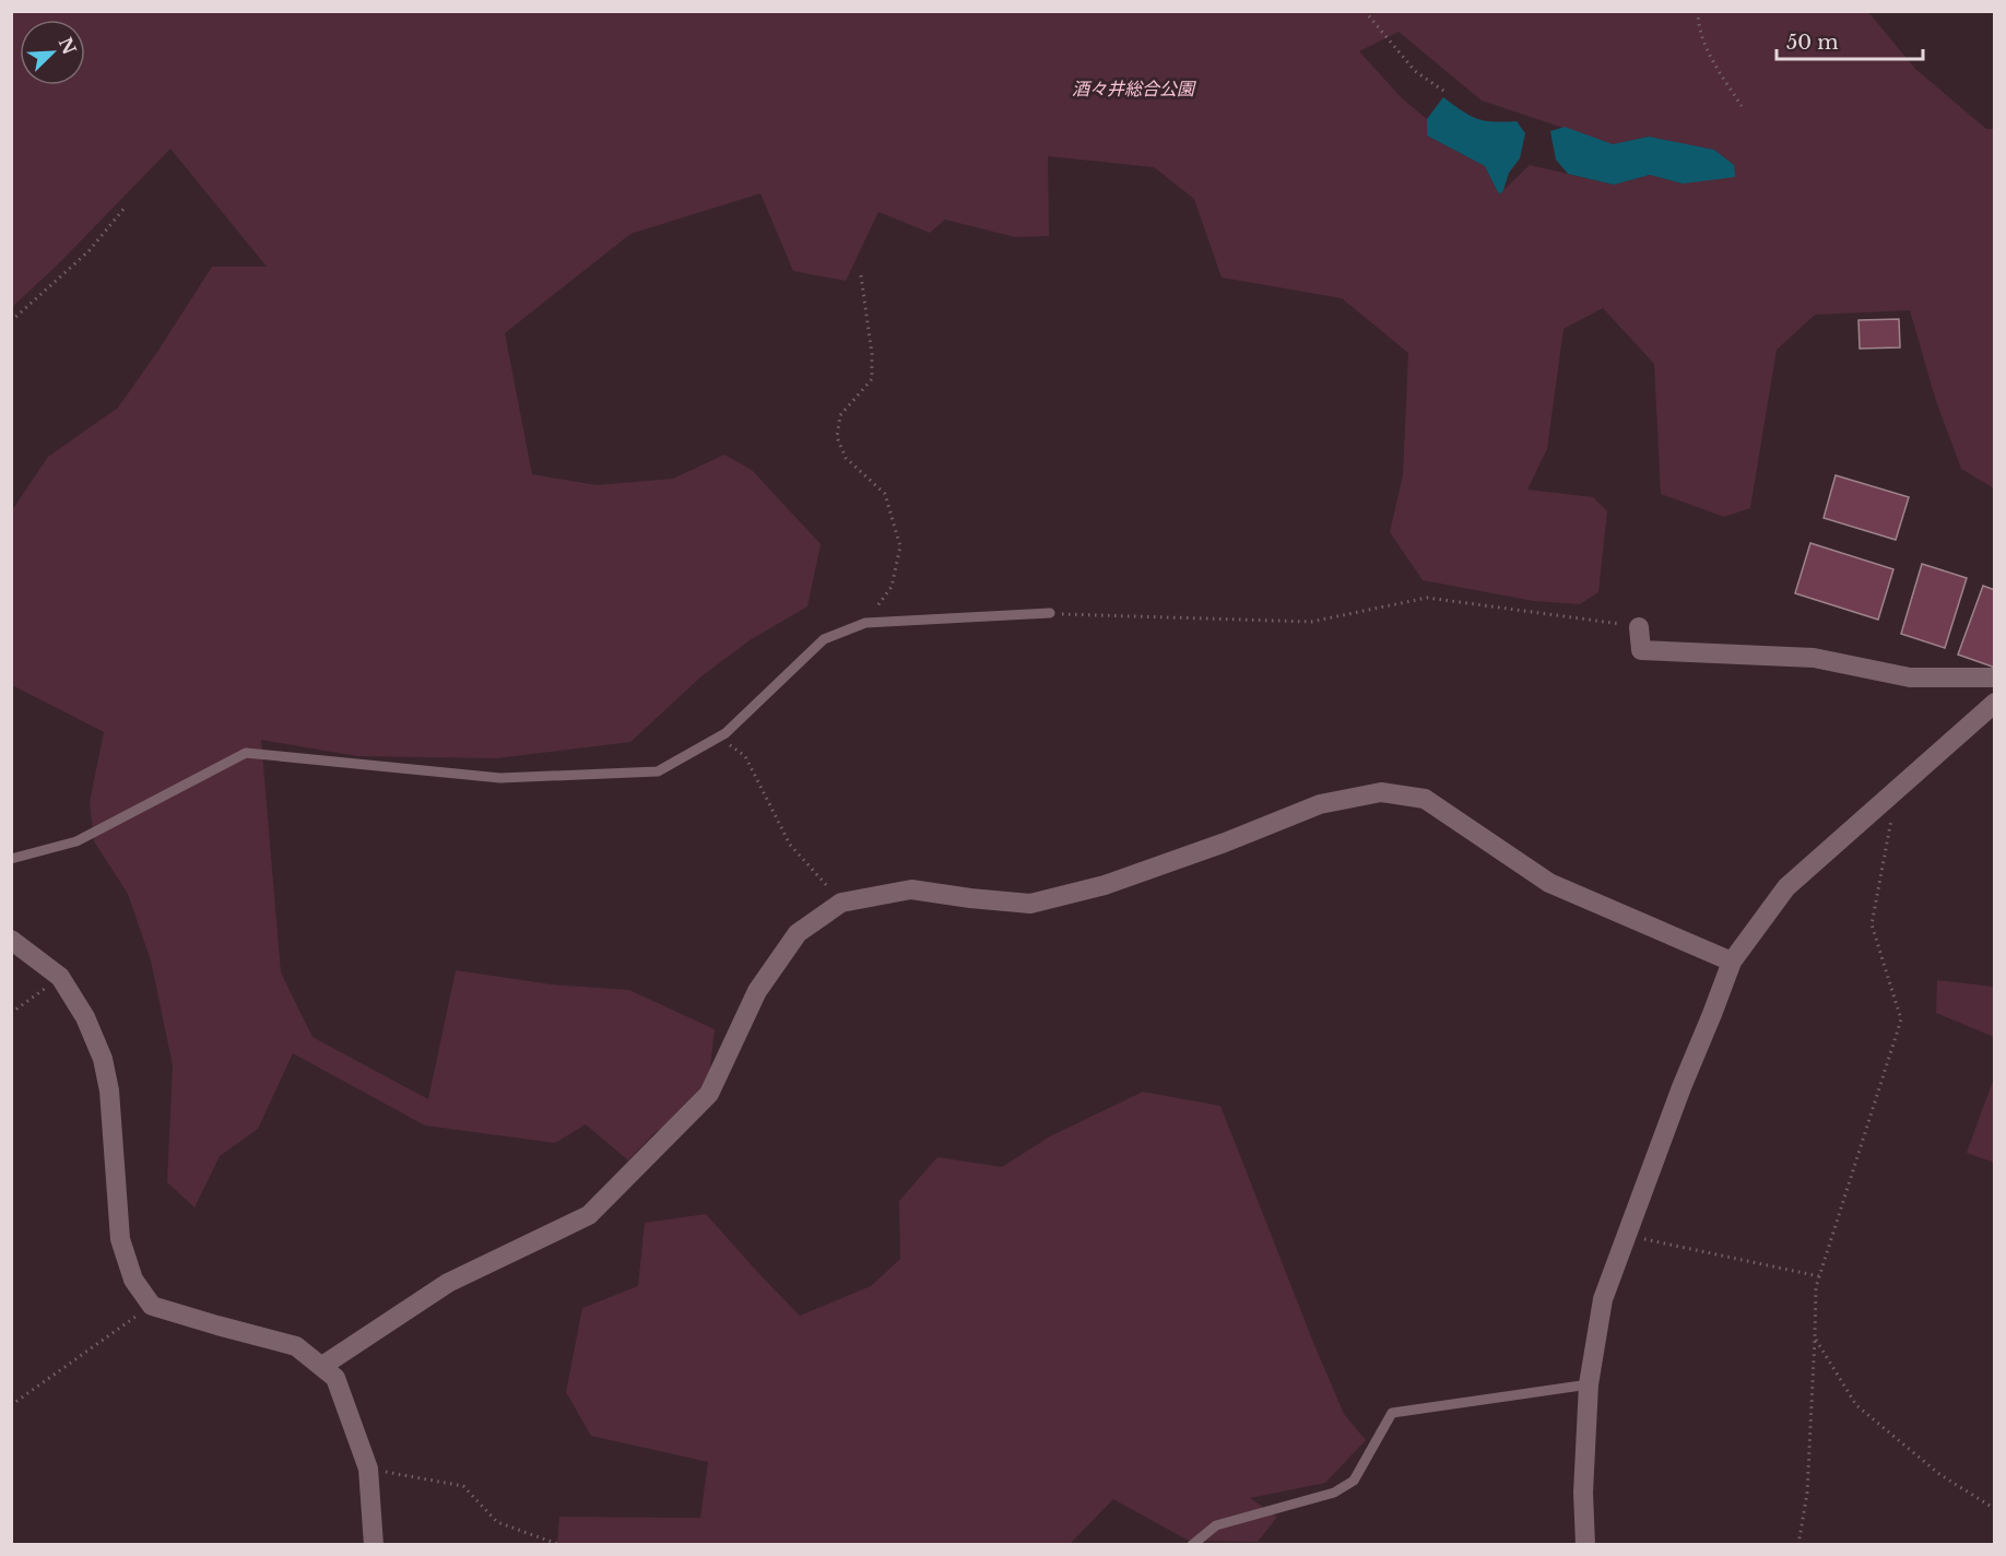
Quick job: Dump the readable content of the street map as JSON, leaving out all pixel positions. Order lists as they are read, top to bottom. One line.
{"parks":["酒々井総合公園"],"scale_bar":"50 m","north":"top right"}
